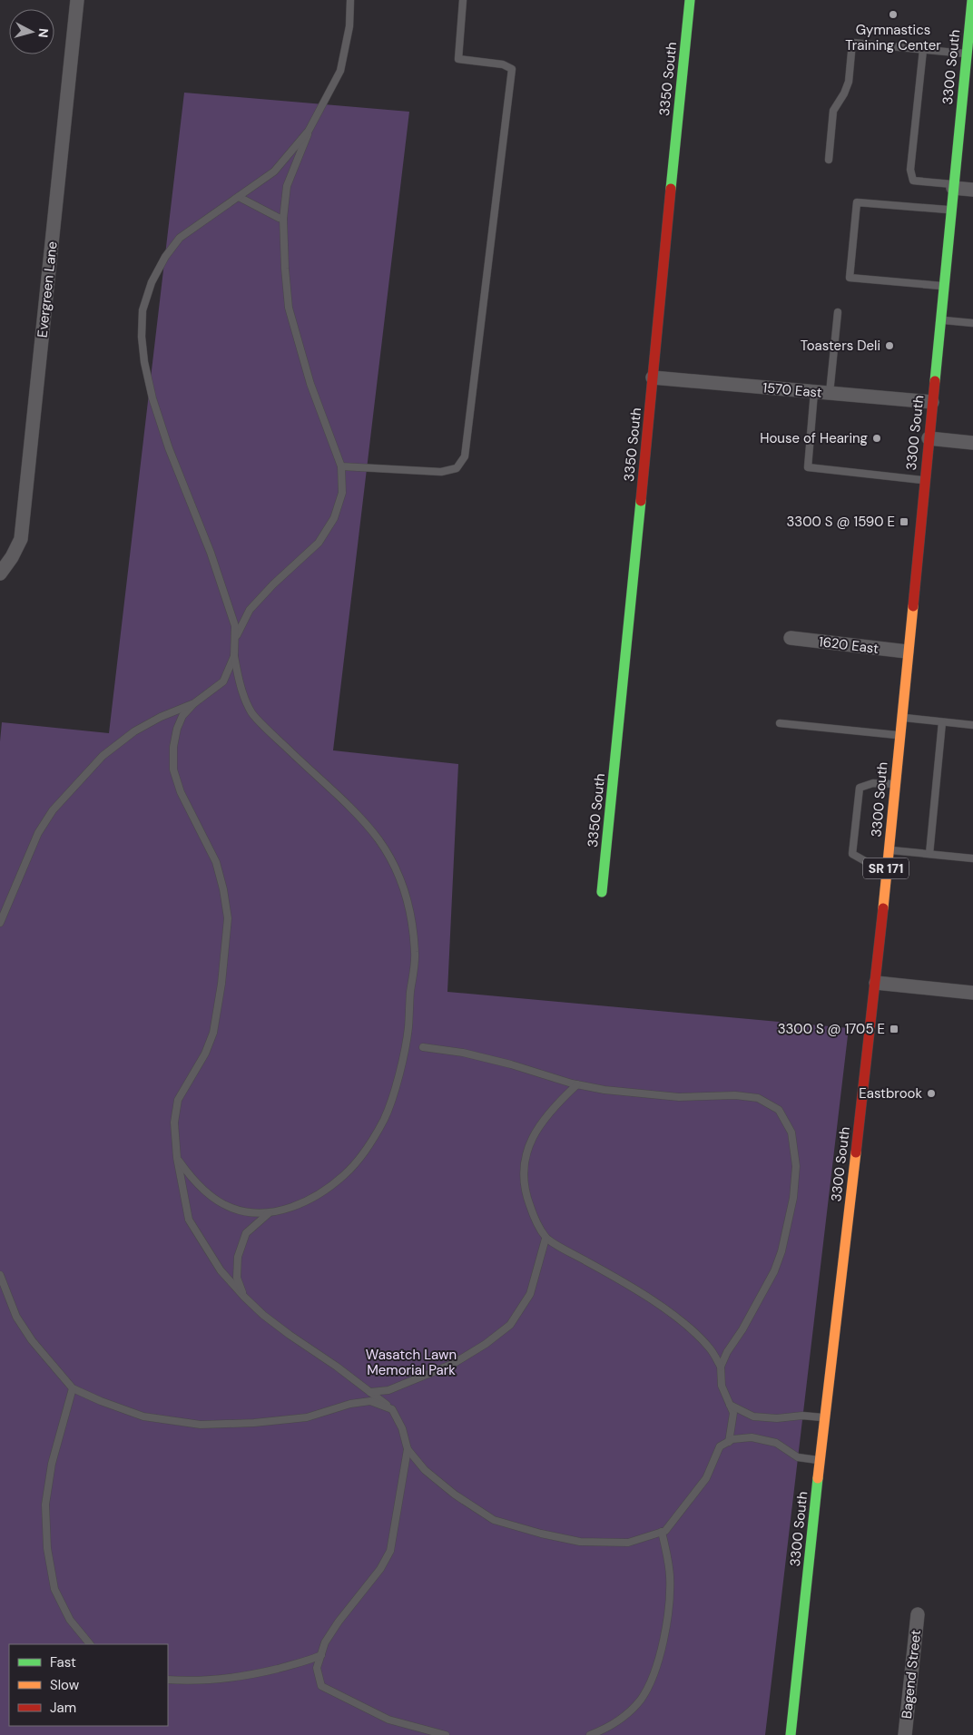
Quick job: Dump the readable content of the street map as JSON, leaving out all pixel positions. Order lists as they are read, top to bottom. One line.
{"streets":{"main road":["3300 South","3350 South","SR 171"],"street":["Evergreen Lane","1570 East","1620 East","Bagend Street"]},"crossings":[["3300 South","1570 East"],["3300 South","1620 East"],["3350 South","1570 East"]],"parks":["Wasatch Lawn Memorial Park"],"places":{"other":["Gymnastics Training Center","Toasters Deli","House of Hearing","Eastbrook"],"transit":["3300 S @ 1590 E","3300 S @ 1705 E"]},"legend":["Fast","Slow","Jam"],"north":"right"}
